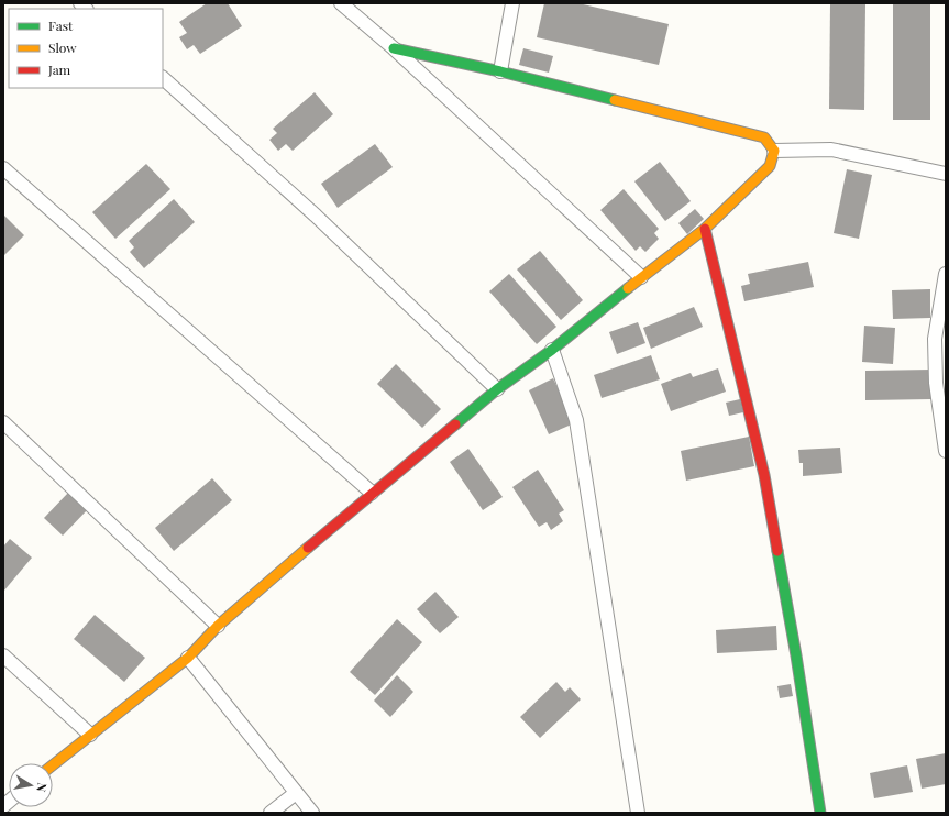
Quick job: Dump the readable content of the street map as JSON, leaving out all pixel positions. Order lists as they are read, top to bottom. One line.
{"legend":["Fast","Slow","Jam"],"north":"right"}
